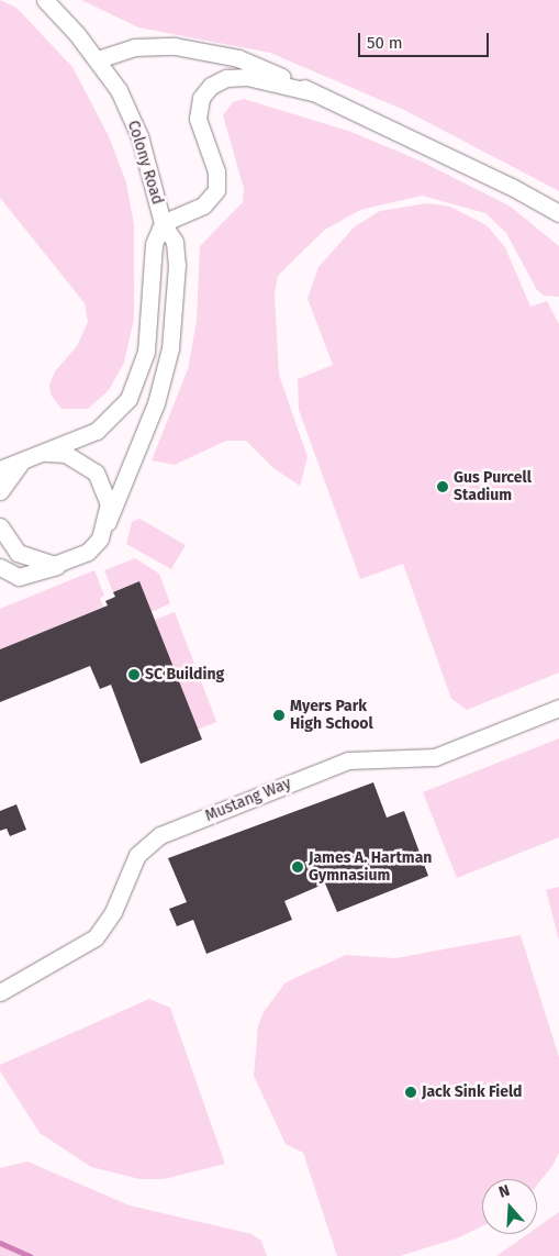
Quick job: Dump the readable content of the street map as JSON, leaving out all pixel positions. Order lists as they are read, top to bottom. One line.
{"streets":{"street":["Colony Road","Mustang Way"]},"places":["Gus Purcell Stadium","SC Building","Myers Park High School","James A. Hartman Gymnasium","Jack Sink Field"],"scale_bar":"50 m","north":"top"}
